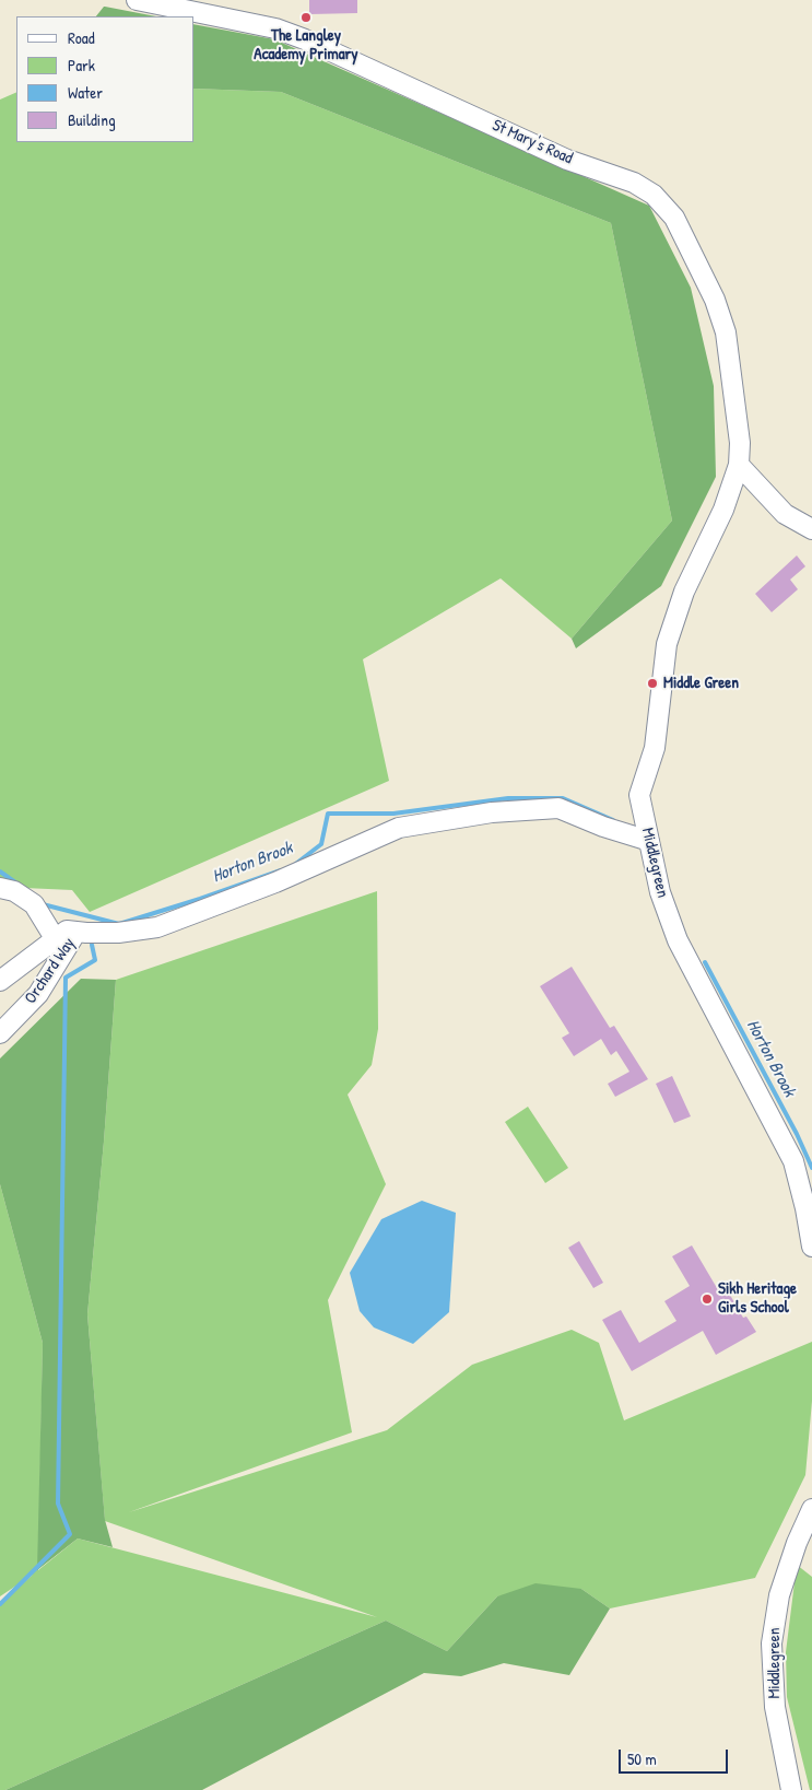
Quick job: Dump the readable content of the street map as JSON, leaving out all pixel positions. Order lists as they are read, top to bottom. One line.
{"streets":{"street":["St Mary's Road","Middlegreen","Orchard Way"]},"crossings":[["St Mary's Road","Middlegreen"]],"water":["Horton Brook"],"places":["The Langley Academy Primary","Middle Green","Sikh Heritage Girls School"],"legend":["Road","Park","Water","Building"],"scale_bar":"50 m"}
